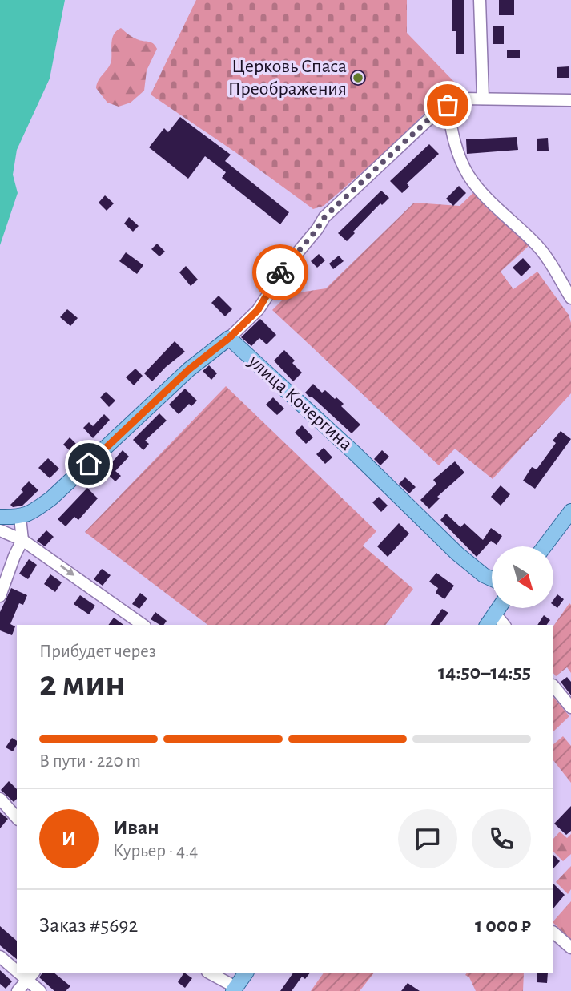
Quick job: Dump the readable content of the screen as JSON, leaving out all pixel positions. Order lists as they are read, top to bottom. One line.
{"streets":{"main road":["улица Кочергина"]},"places":["Церковь Спаса Преображения"],"north":"bottom right","page":{"heading":["2 мин","Прибудет через","14:50–14:55"],"panel":["Иван","Курьер · 4.4","Заказ #5692","1 000 ₽"],"bar":"В пути · 220 m","round":"И"}}
